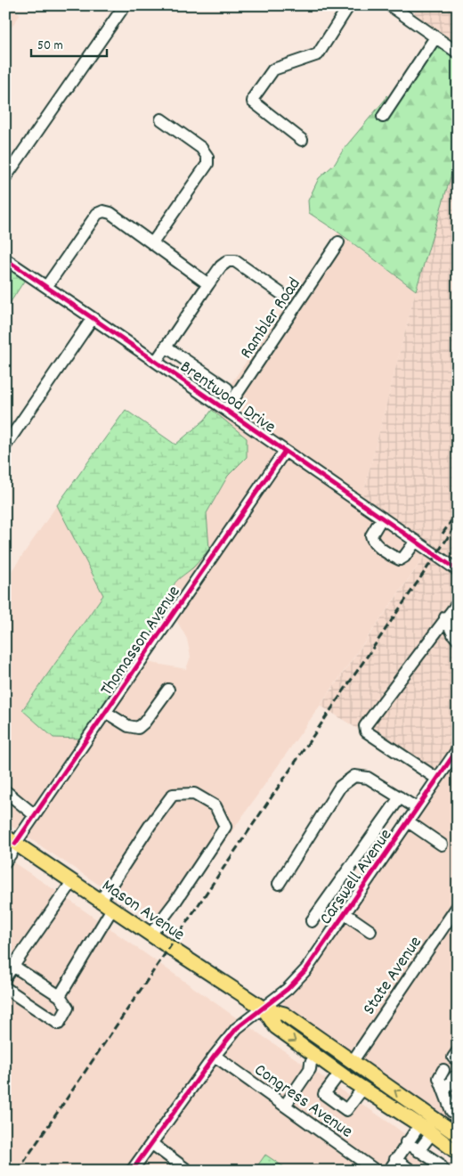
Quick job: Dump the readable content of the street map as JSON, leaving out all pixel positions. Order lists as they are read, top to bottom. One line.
{"streets":{"main road":["Mason Avenue"],"street":["Rambler Road","Brentwood Drive","Thomasson Avenue","Carswell Avenue","State Avenue","Congress Avenue"]},"crossings":[["Rambler Road","Brentwood Drive"],["Brentwood Drive","Thomasson Avenue"],["Thomasson Avenue","Mason Avenue"],["Carswell Avenue","Mason Avenue"],["Carswell Avenue","Congress Avenue"],["Mason Avenue","State Avenue"]],"scale_bar":"50 m"}
